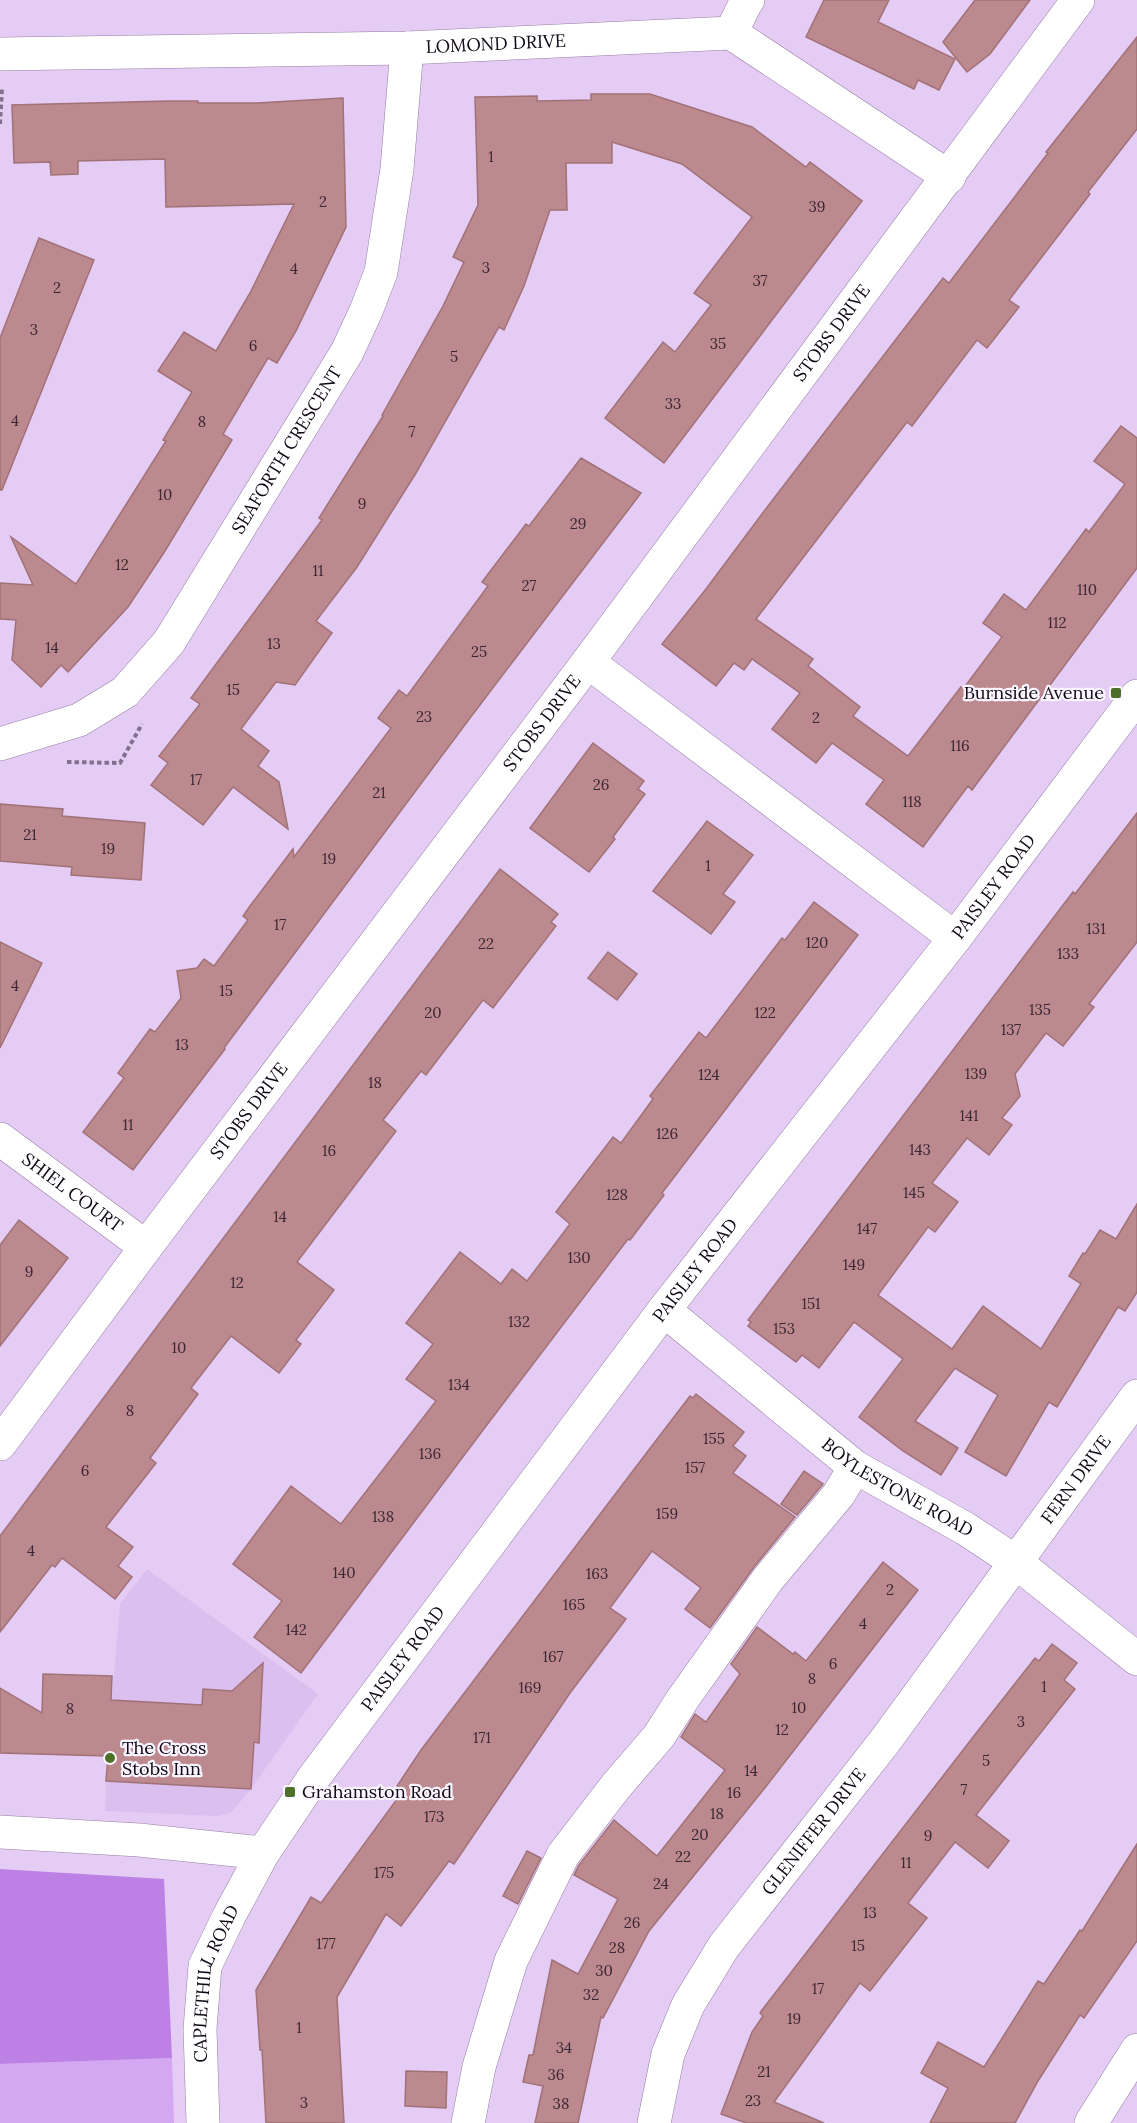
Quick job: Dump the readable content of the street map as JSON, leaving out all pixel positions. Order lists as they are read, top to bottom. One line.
{"streets":{"street":["LOMOND DRIVE","STOBS DRIVE","SEAFORTH CRESCENT","PAISLEY ROAD","SHIEL COURT","FERN DRIVE","BOYLESTONE ROAD","GLENIFFER DRIVE","CAPLETHILL ROAD"]},"crossings":[["LOMOND DRIVE","SEAFORTH CRESCENT"],["STOBS DRIVE","SHIEL COURT"],["PAISLEY ROAD","BOYLESTONE ROAD"],["PAISLEY ROAD","CAPLETHILL ROAD"],["FERN DRIVE","BOYLESTONE ROAD"],["FERN DRIVE","GLENIFFER DRIVE"],["BOYLESTONE ROAD","GLENIFFER DRIVE"]],"places":{"transit":["Burnside Avenue","Grahamston Road"],"other":["The Cross Stobs Inn"]},"house_numbers":["1","2","39","3","4","37","2","3","35","6","5","33","4","8","7","10","9","29","12","11","27","110","112","13","14","25","15","23","2","116","17","26","21","118","21","19","19","1","17","131","120","22","133","4","15","135","20","122","137","13","139","124","18","141","11","126","143","16","145","128","14","147","130","149","9","12","151","132","153","10","134","8","155","136","157","6","159","138","4","140","163","2","165","4","142","167","6","8","1","169","10","8","3","12","171","5","14","7","16","18","173","20","9","22","11","175","24","13","26","177","15","28","30","17","32","19","1","34","21","36","23","3","38"]}
